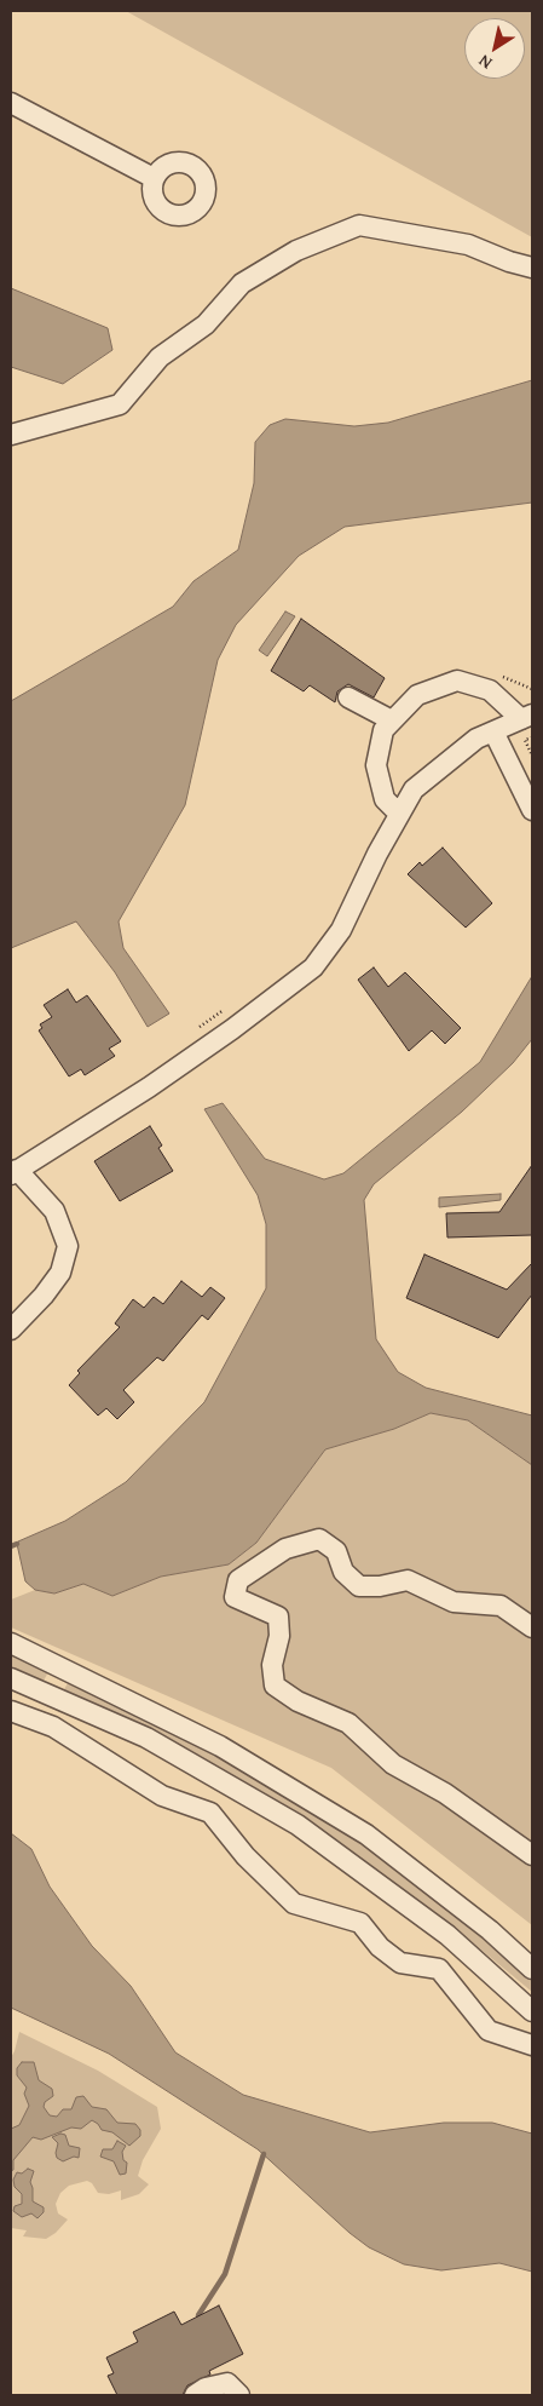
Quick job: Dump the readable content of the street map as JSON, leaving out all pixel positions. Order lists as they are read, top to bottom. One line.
{"north":"bottom left"}
